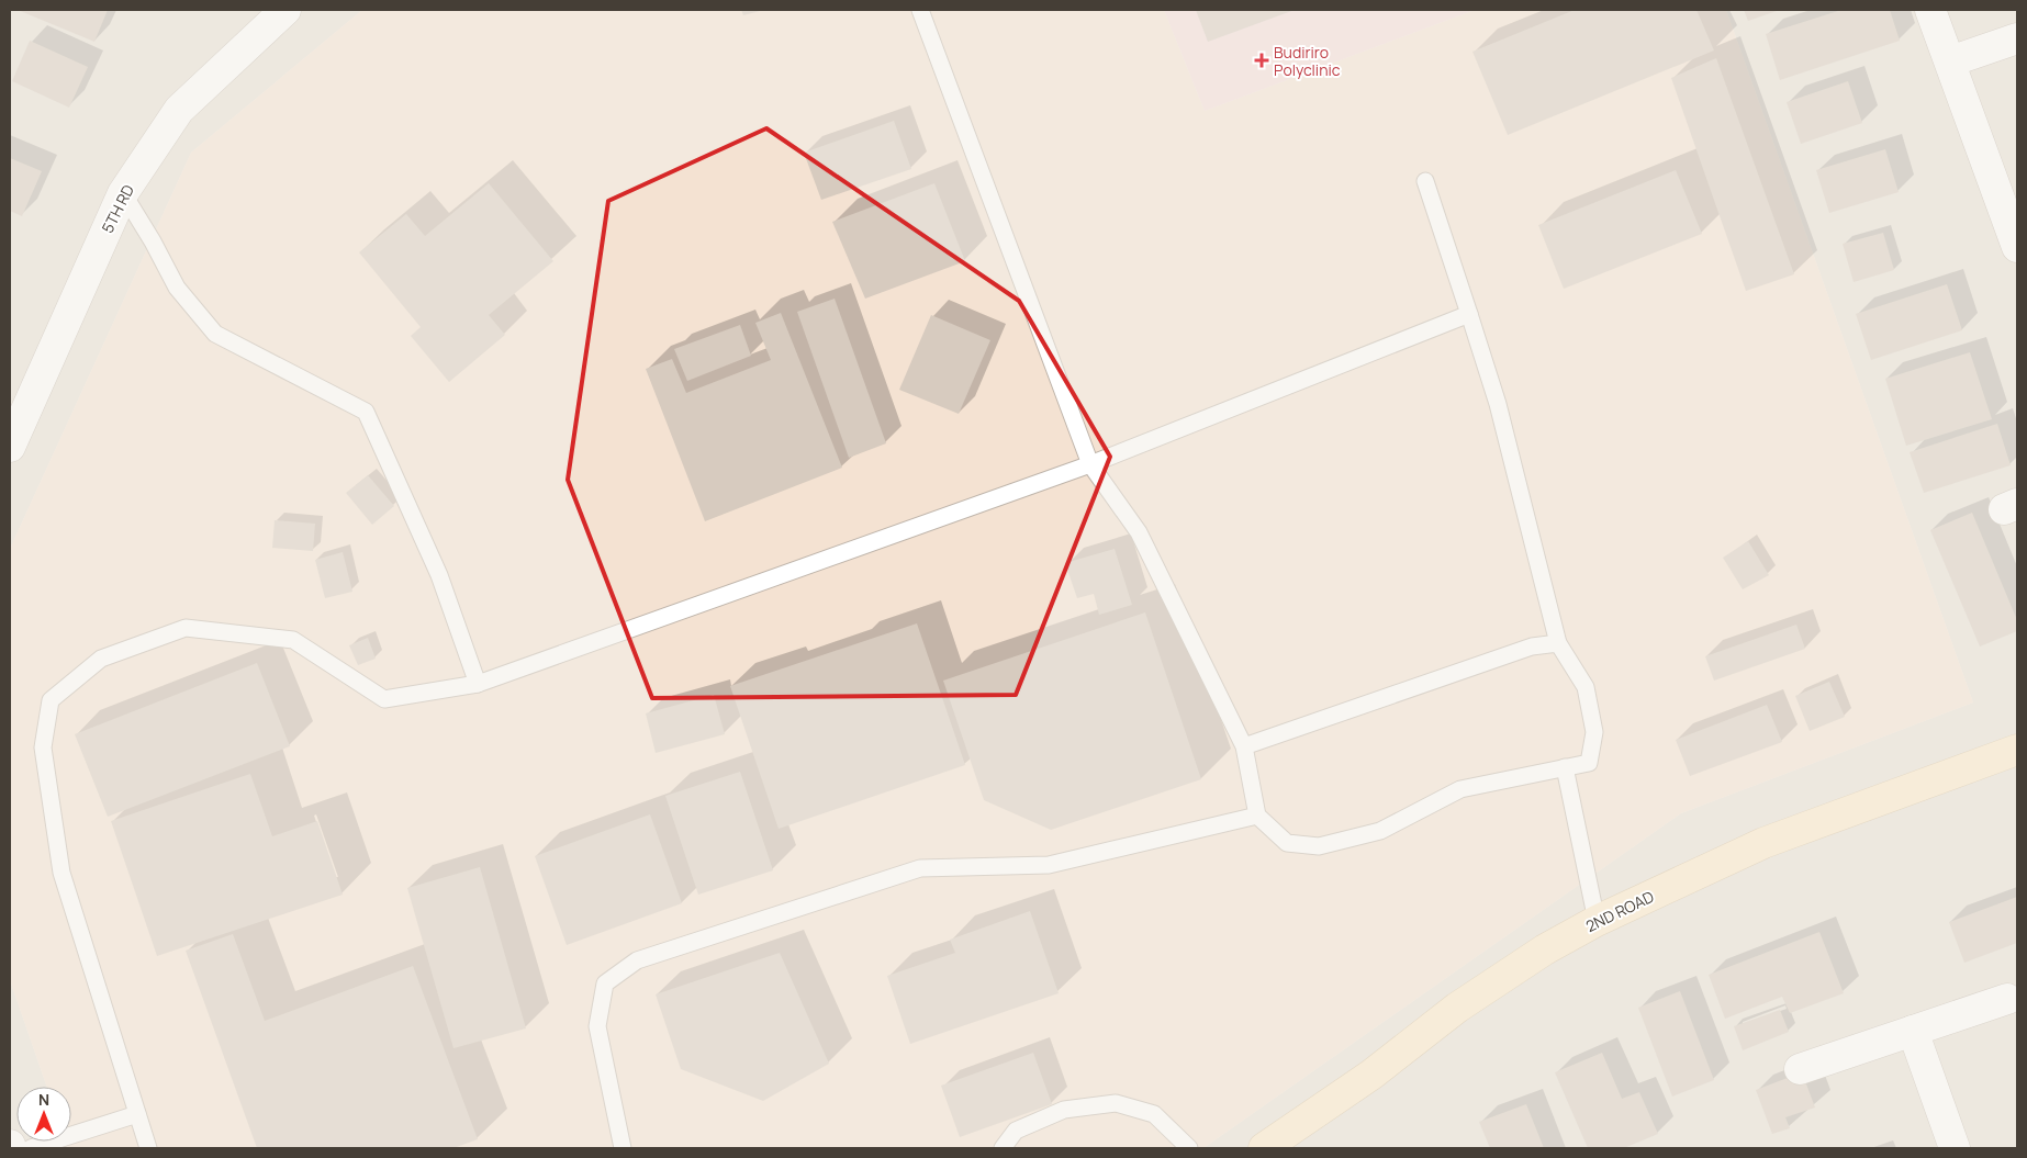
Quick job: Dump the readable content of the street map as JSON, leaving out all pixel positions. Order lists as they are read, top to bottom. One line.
{"streets":{"street":["5TH RD","2ND ROAD"]},"places":{"health":["Budiriro Polyclinic"]},"north":"top"}
